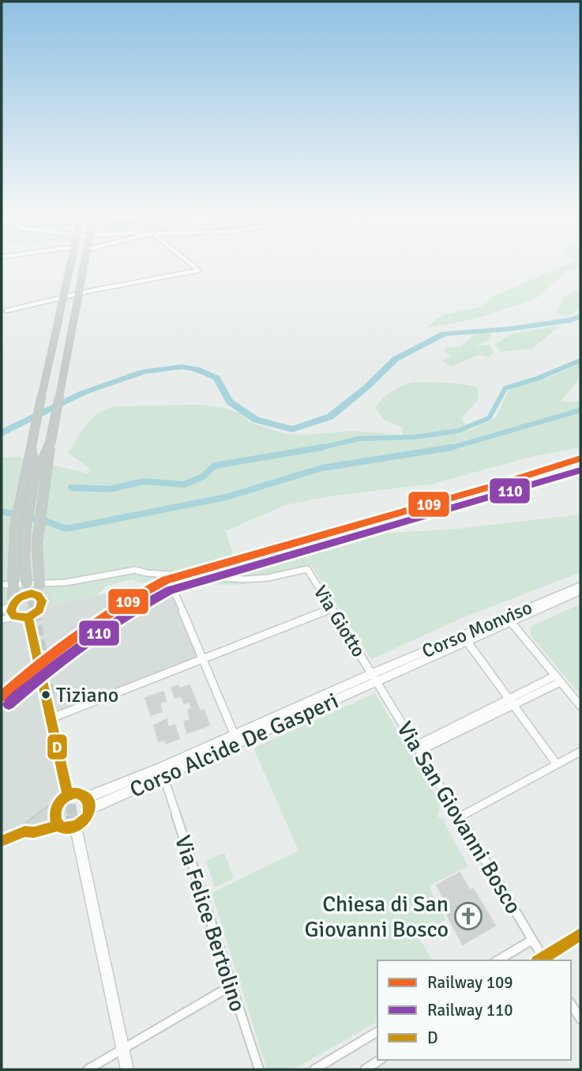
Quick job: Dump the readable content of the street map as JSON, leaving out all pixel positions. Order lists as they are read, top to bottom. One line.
{"streets":{"main road":["Corso Monviso","Corso Alcide De Gasperi"],"street":["Via Giotto","Via San Giovanni Bosco","Via Felice Bertolino"]},"crossings":[["Via Giotto","Corso Monviso"],["Via Giotto","Corso Alcide De Gasperi"],["Via Giotto","Via San Giovanni Bosco"],["Corso Monviso","Corso Alcide De Gasperi"],["Corso Monviso","Via San Giovanni Bosco"],["Corso Alcide De Gasperi","Via San Giovanni Bosco"],["Corso Alcide De Gasperi","Via Felice Bertolino"]],"places":{"other":["Tiziano"],"church":["Chiesa di San Giovanni Bosco"]},"lines":["rail line 109","rail line 110","transit line D"],"legend":["Railway 109","Railway 110","D"]}
